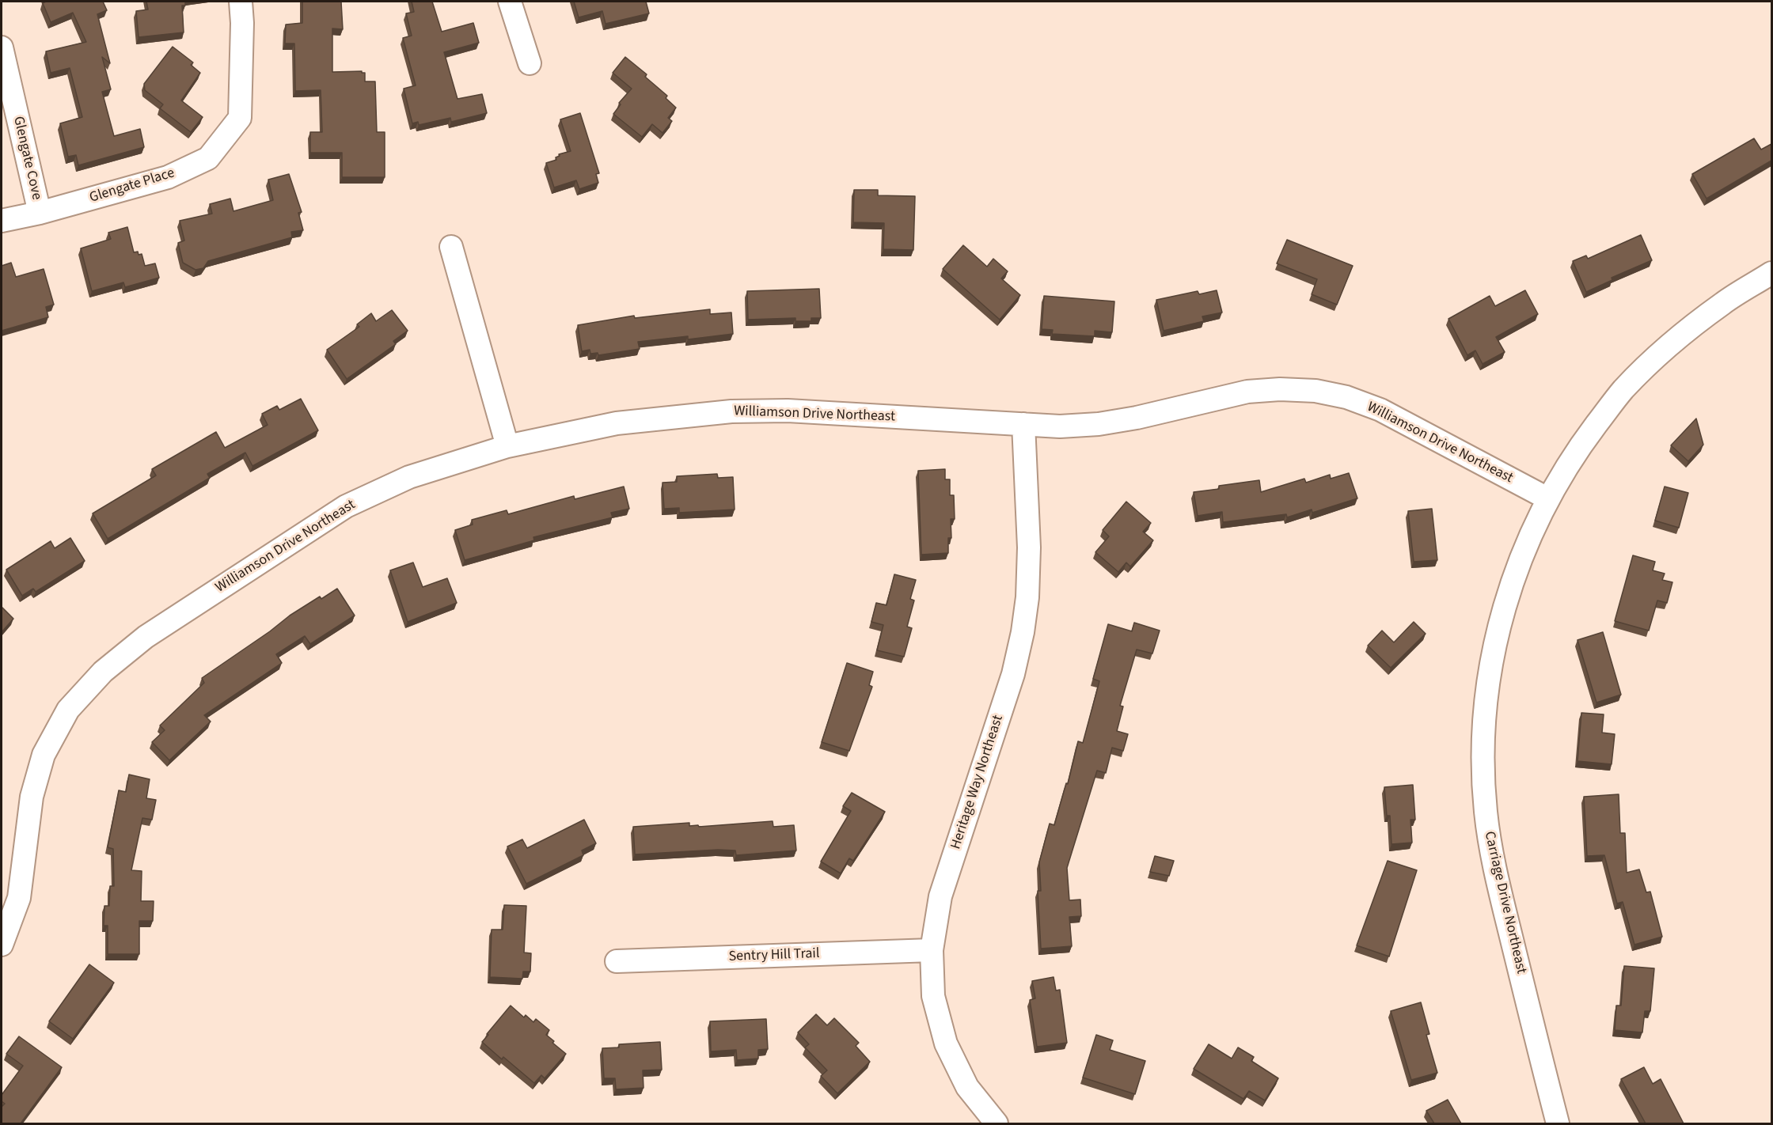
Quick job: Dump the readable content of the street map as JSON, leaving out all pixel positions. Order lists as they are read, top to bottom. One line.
{"streets":{"street":["Glengate Cove","Glengate Place","Williamson Drive Northeast","Heritage Way Northeast","Carriage Drive Northeast","Sentry Hill Trail"]},"crossings":[["Glengate Cove","Glengate Place"],["Williamson Drive Northeast","Heritage Way Northeast"],["Williamson Drive Northeast","Carriage Drive Northeast"],["Heritage Way Northeast","Sentry Hill Trail"]]}
